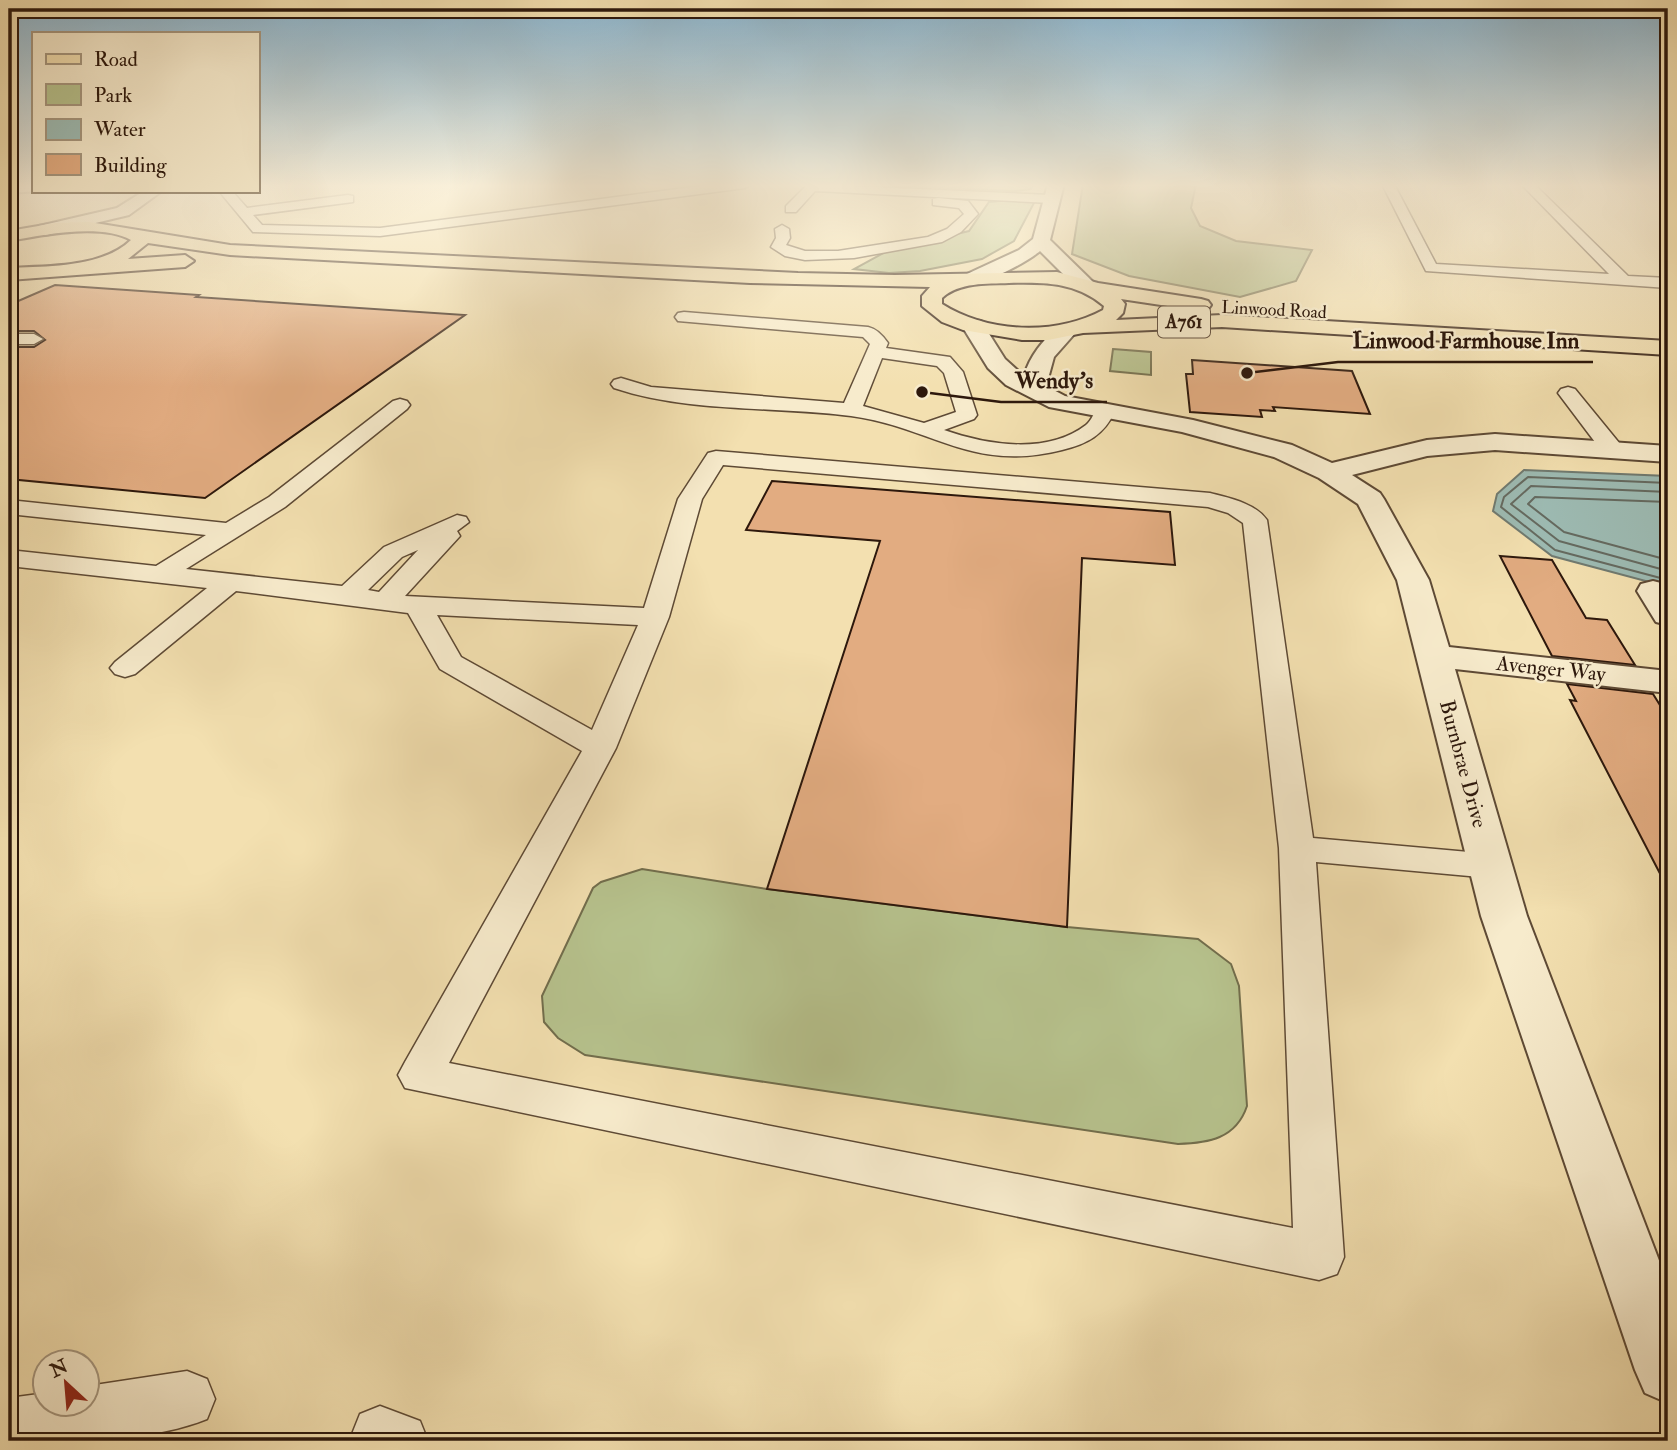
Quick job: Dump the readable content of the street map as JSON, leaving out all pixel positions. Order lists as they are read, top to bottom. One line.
{"streets":{"main road":["Linwood Road","A761"],"street":["Avenger Way","Burnbrae Drive"]},"crossings":[["Linwood Road","Burnbrae Drive"],["Avenger Way","Burnbrae Drive"]],"places":["Linwood Farmhouse Inn","Wendy's"],"legend":["Road","Park","Water","Building"],"north":"top left"}
